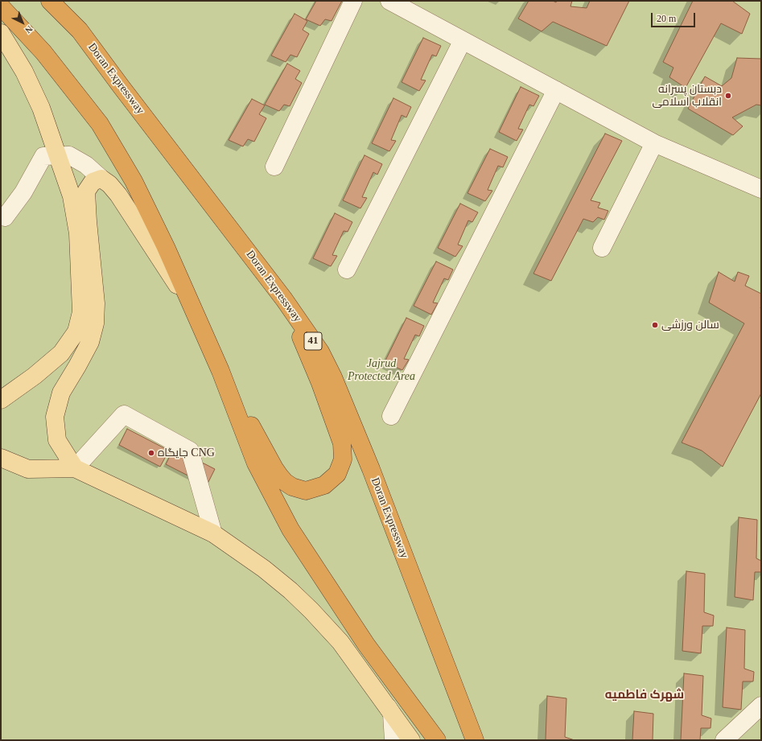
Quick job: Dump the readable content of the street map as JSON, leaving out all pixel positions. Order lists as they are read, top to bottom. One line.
{"streets":{"highway":["Doran Expressway","41"]},"districts":["شهرک فاطمیه"],"parks":["Jajrud Protected Area"],"places":["دبستان پسرانه انقلاب اسلامی","سالن ورزشی","جایگاه CNG"],"scale_bar":"20 m","north":"bottom right"}
